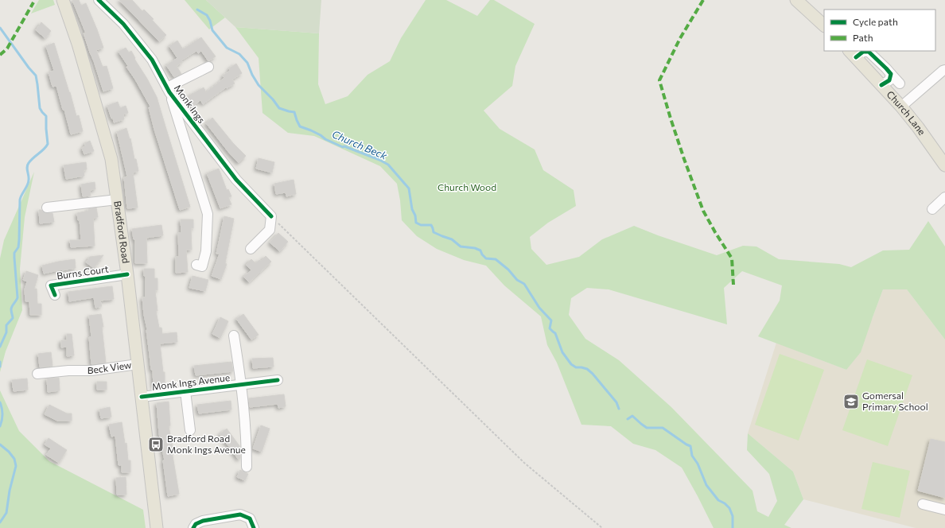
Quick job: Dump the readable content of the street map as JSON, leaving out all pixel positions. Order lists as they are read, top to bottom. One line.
{"streets":{"main road":["Church Lane","Bradford Road"],"street":["Monk Ings","Burns Court","Beck View","Monk Ings Avenue"]},"crossings":[["Bradford Road","Burns Court"],["Bradford Road","Beck View"],["Bradford Road","Monk Ings Avenue"]],"water":["Church Beck"],"parks":["Church Wood"],"places":{"school or university":["Gomersal Primary School"],"bus stop":["Bradford Road Monk Ings Avenue"]},"legend":["Cycle path","Path"]}
